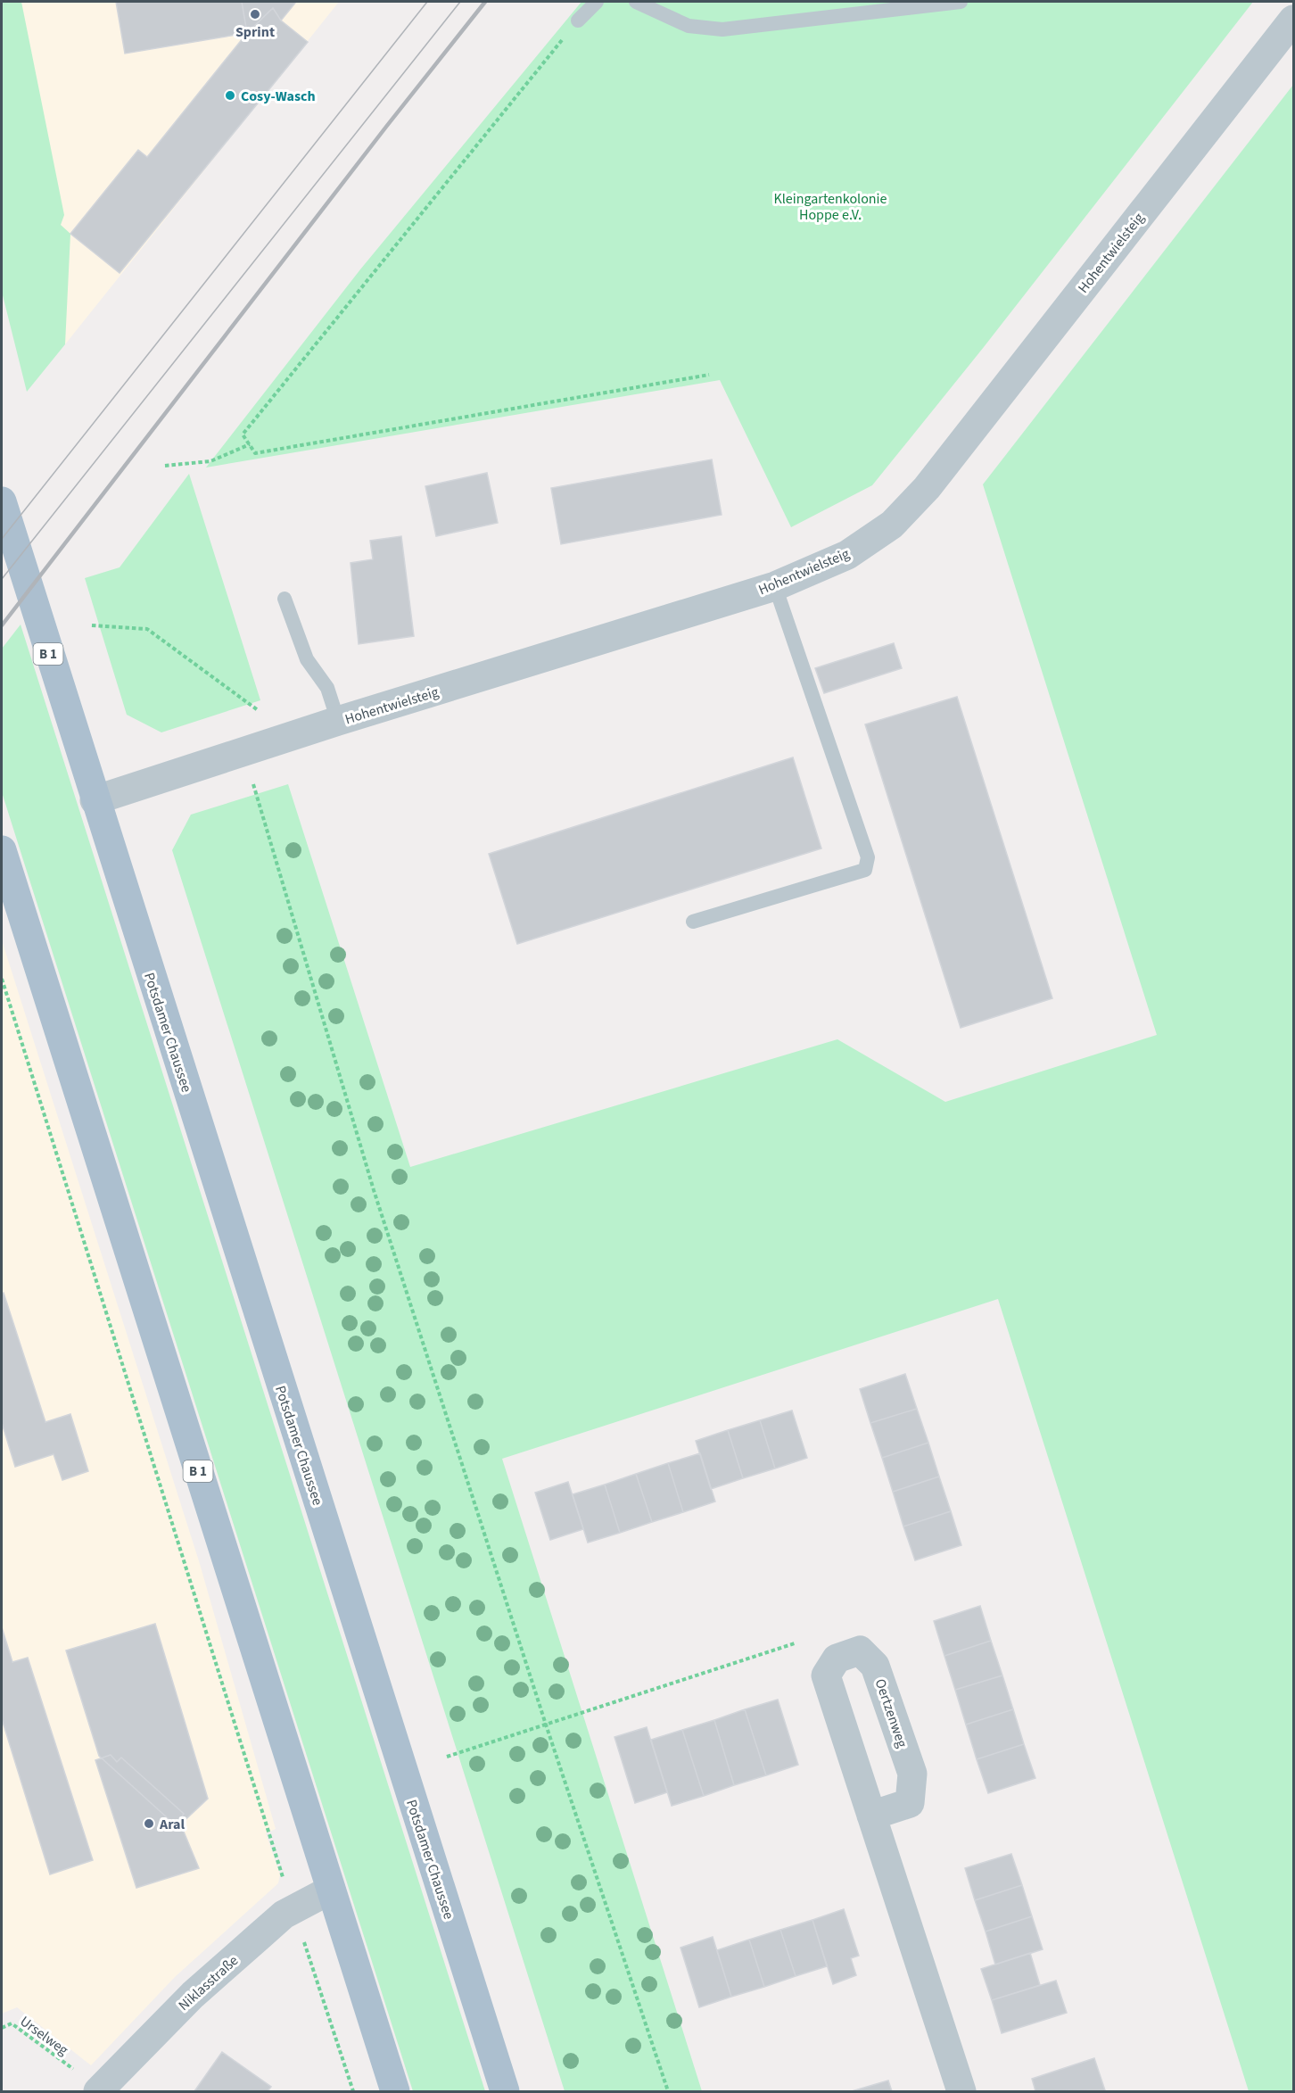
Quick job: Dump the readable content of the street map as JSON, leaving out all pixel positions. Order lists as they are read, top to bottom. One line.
{"streets":{"main road":["B 1","Potsdamer Chaussee"],"street":["Hohentwielsteig","Oertzenweg","Niklasstraße"],"path":["Urselweg"]},"crossings":[["Hohentwielsteig","B 1"],["Hohentwielsteig","Potsdamer Chaussee"],["B 1","Potsdamer Chaussee"],["B 1","Niklasstraße"]],"parks":["Kleingartenkolonie Hoppe e.V."],"places":["Sprint","Cosy-Wasch","Aral"]}
